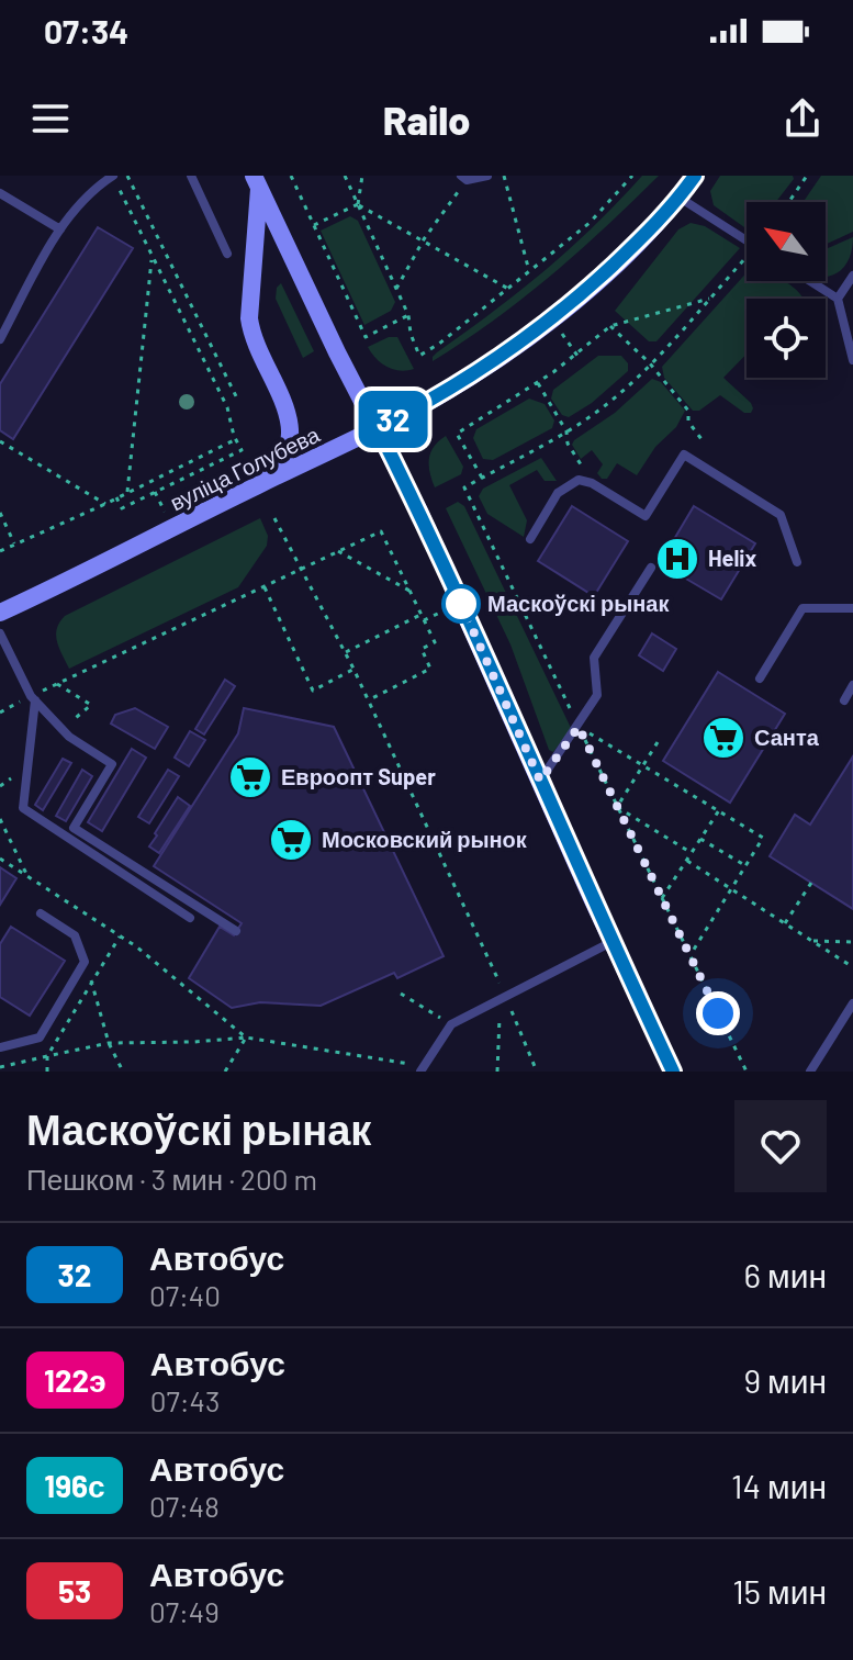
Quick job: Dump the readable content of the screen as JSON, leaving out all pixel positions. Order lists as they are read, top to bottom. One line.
{"streets":{"main road":["вуліца Голубева"]},"places":{"hospital":["Helix"],"other":["Маскоўскі рынак"],"supermarket":["Санта","Евроопт Super","Московский рынок"]},"lines":["bus line 32"],"north":"top left","page":{"status":"07:34","header":"Railo","on_map":"32","heading":["Маскоўскі рынак","Пешком · 3 мин · 200 m"],"list":[{"mark":"32","name":"Автобус","note":"07:40","value":"6 мин"},{"mark":"122э","name":"Автобус","note":"07:43","value":"9 мин"},{"mark":"196с","name":"Автобус","note":"07:48","value":"14 мин"},{"mark":"53","name":"Автобус","note":"07:49","value":"15 мин"}]}}
